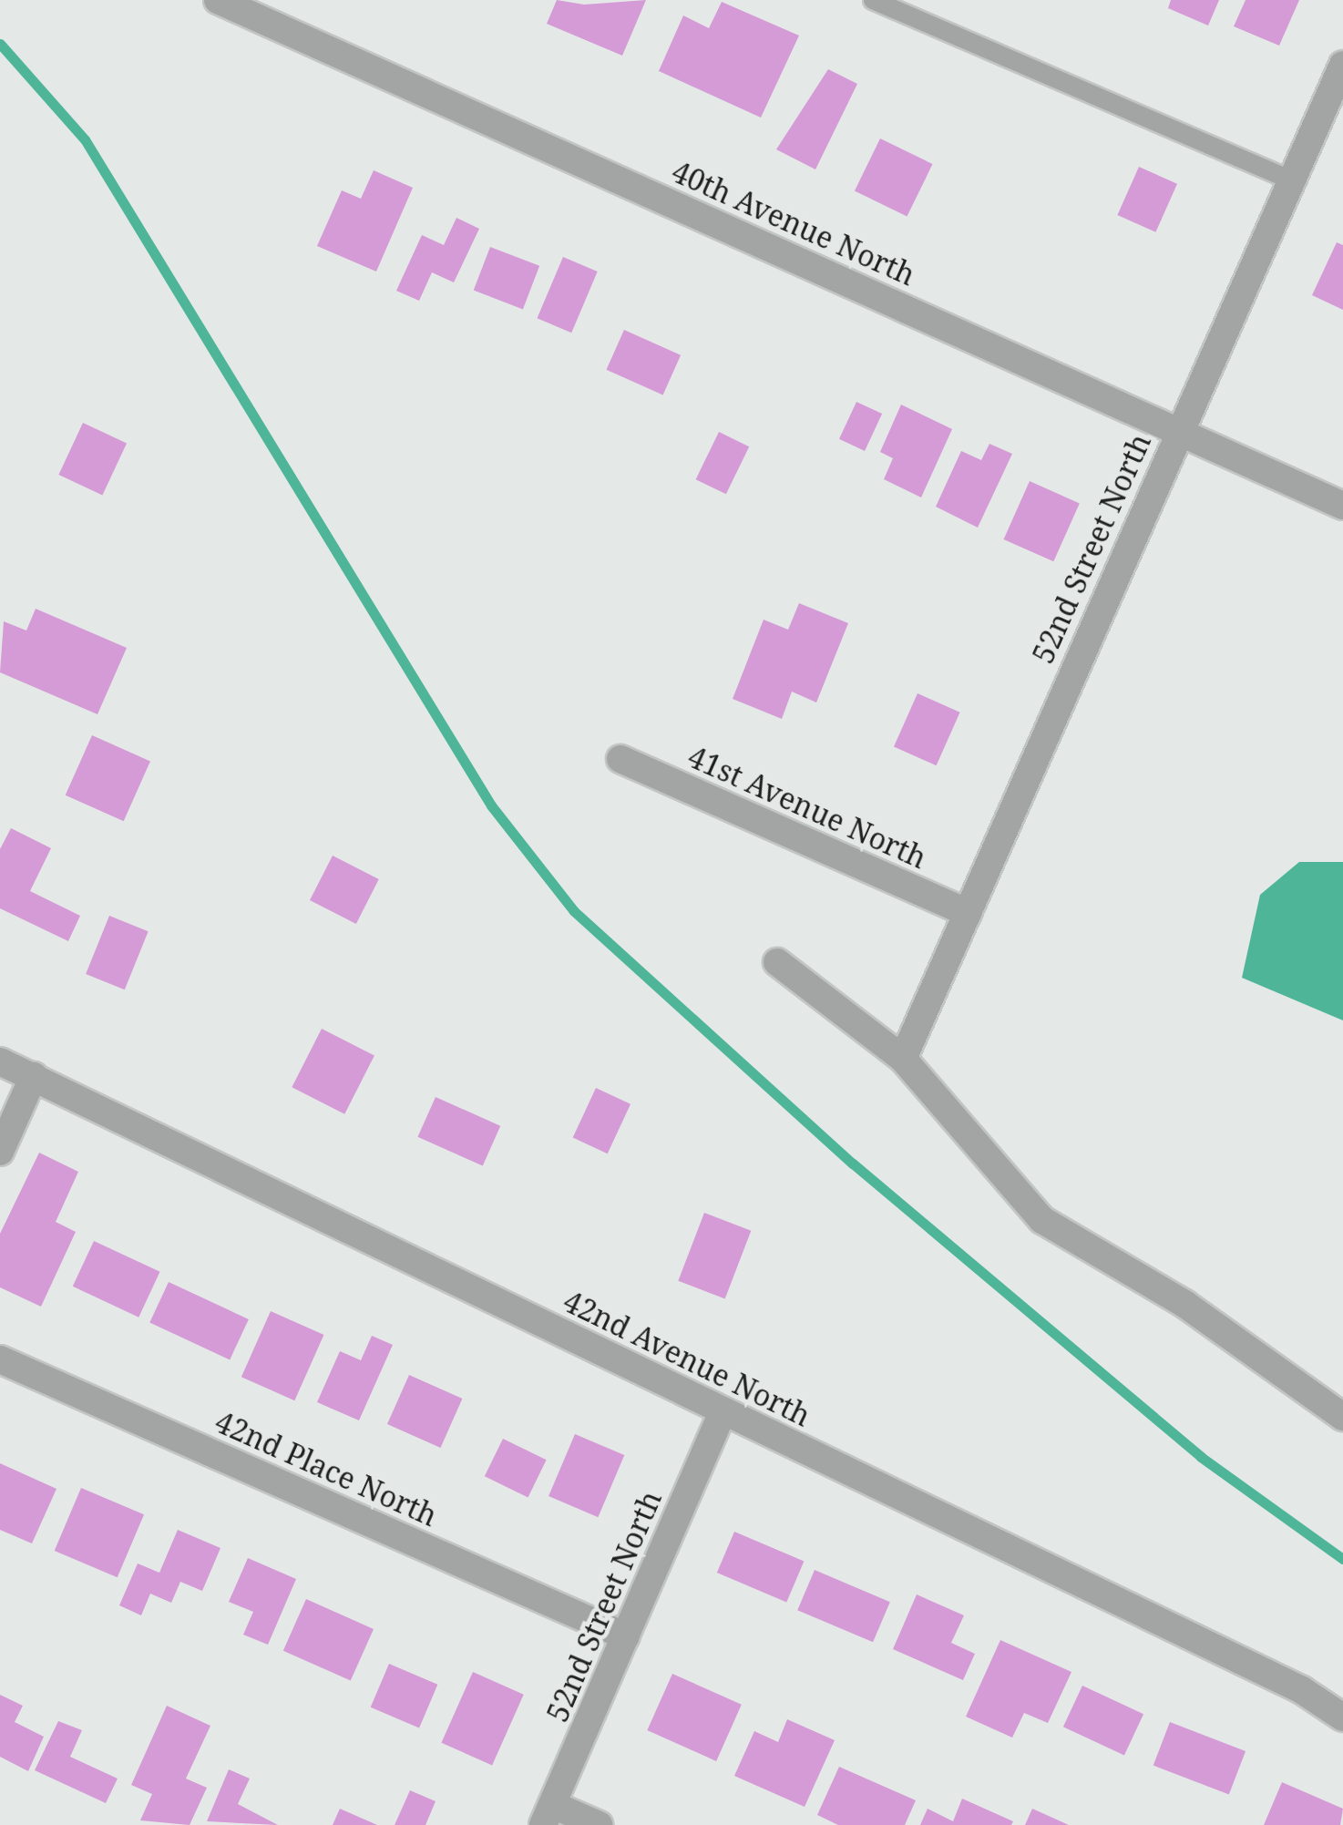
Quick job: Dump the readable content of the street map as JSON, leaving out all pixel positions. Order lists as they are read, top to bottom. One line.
{"streets":{"street":["40th Avenue North","52nd Street North","41st Avenue North","42nd Avenue North","42nd Place North"]},"crossings":[["40th Avenue North","52nd Street North"],["52nd Street North","41st Avenue North"],["52nd Street North","42nd Avenue North"],["52nd Street North","42nd Place North"]]}
